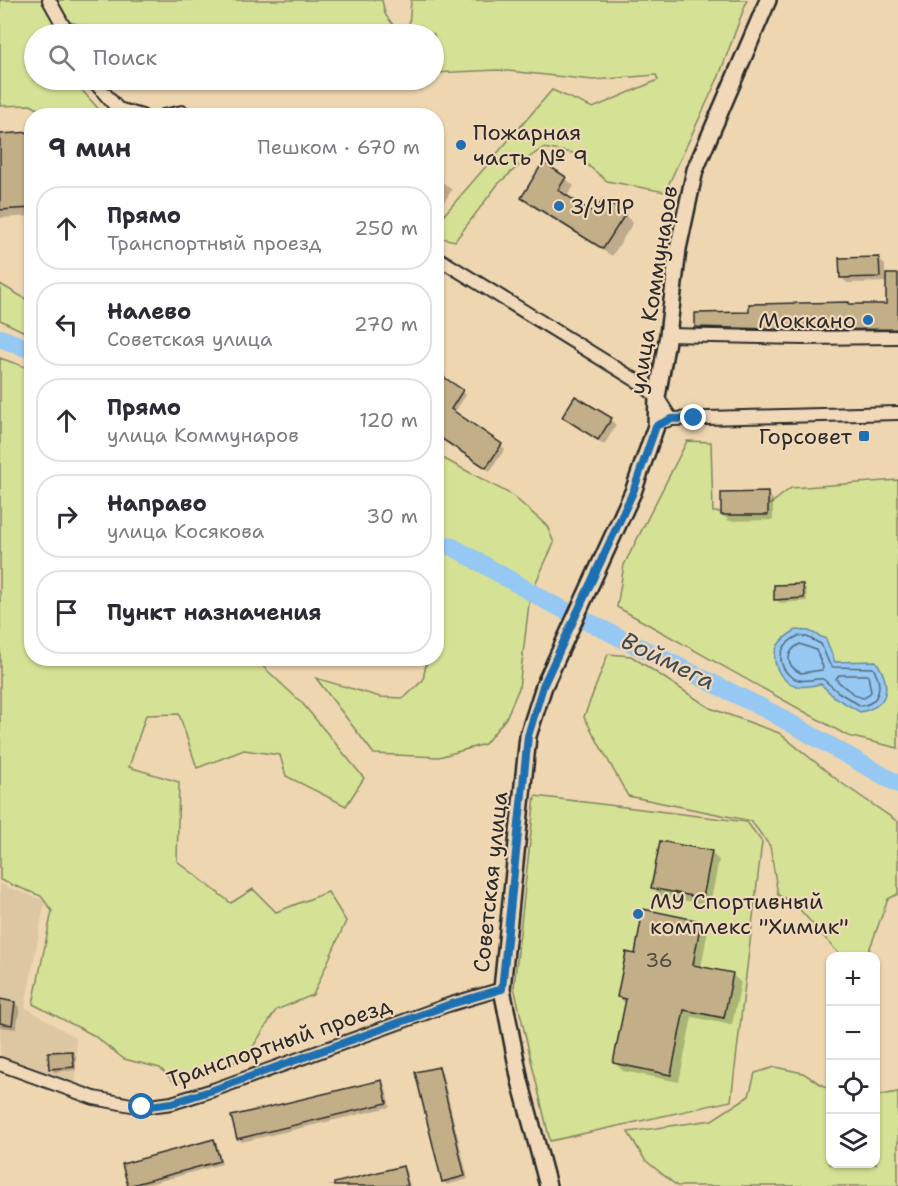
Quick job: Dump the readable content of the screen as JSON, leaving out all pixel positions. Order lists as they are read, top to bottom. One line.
{"streets":{"street":["улица Коммунаров","Советская улица","Транспортный проезд"]},"crossings":[["улица Коммунаров","Советская улица"],["Советская улица","Транспортный проезд"]],"water":["Воймега"],"places":{"other":["Пожарная часть № 9","З/УПР","Моккано","МУ Спортивный комплекс \"Химик\""],"transit":["Горсовет"]},"house_numbers":["36"],"page":{"search":"Поиск","heading":["9 мин","Пешком · 670 m"],"list":[["Прямо","Транспортный проезд","250 m"],["Налево","Советская улица","270 m"],["Прямо","улица Коммунаров","120 m"],["Направо","улица Косякова","30 m"],"Пункт назначения"],"map_buttons":["+","−"]}}
